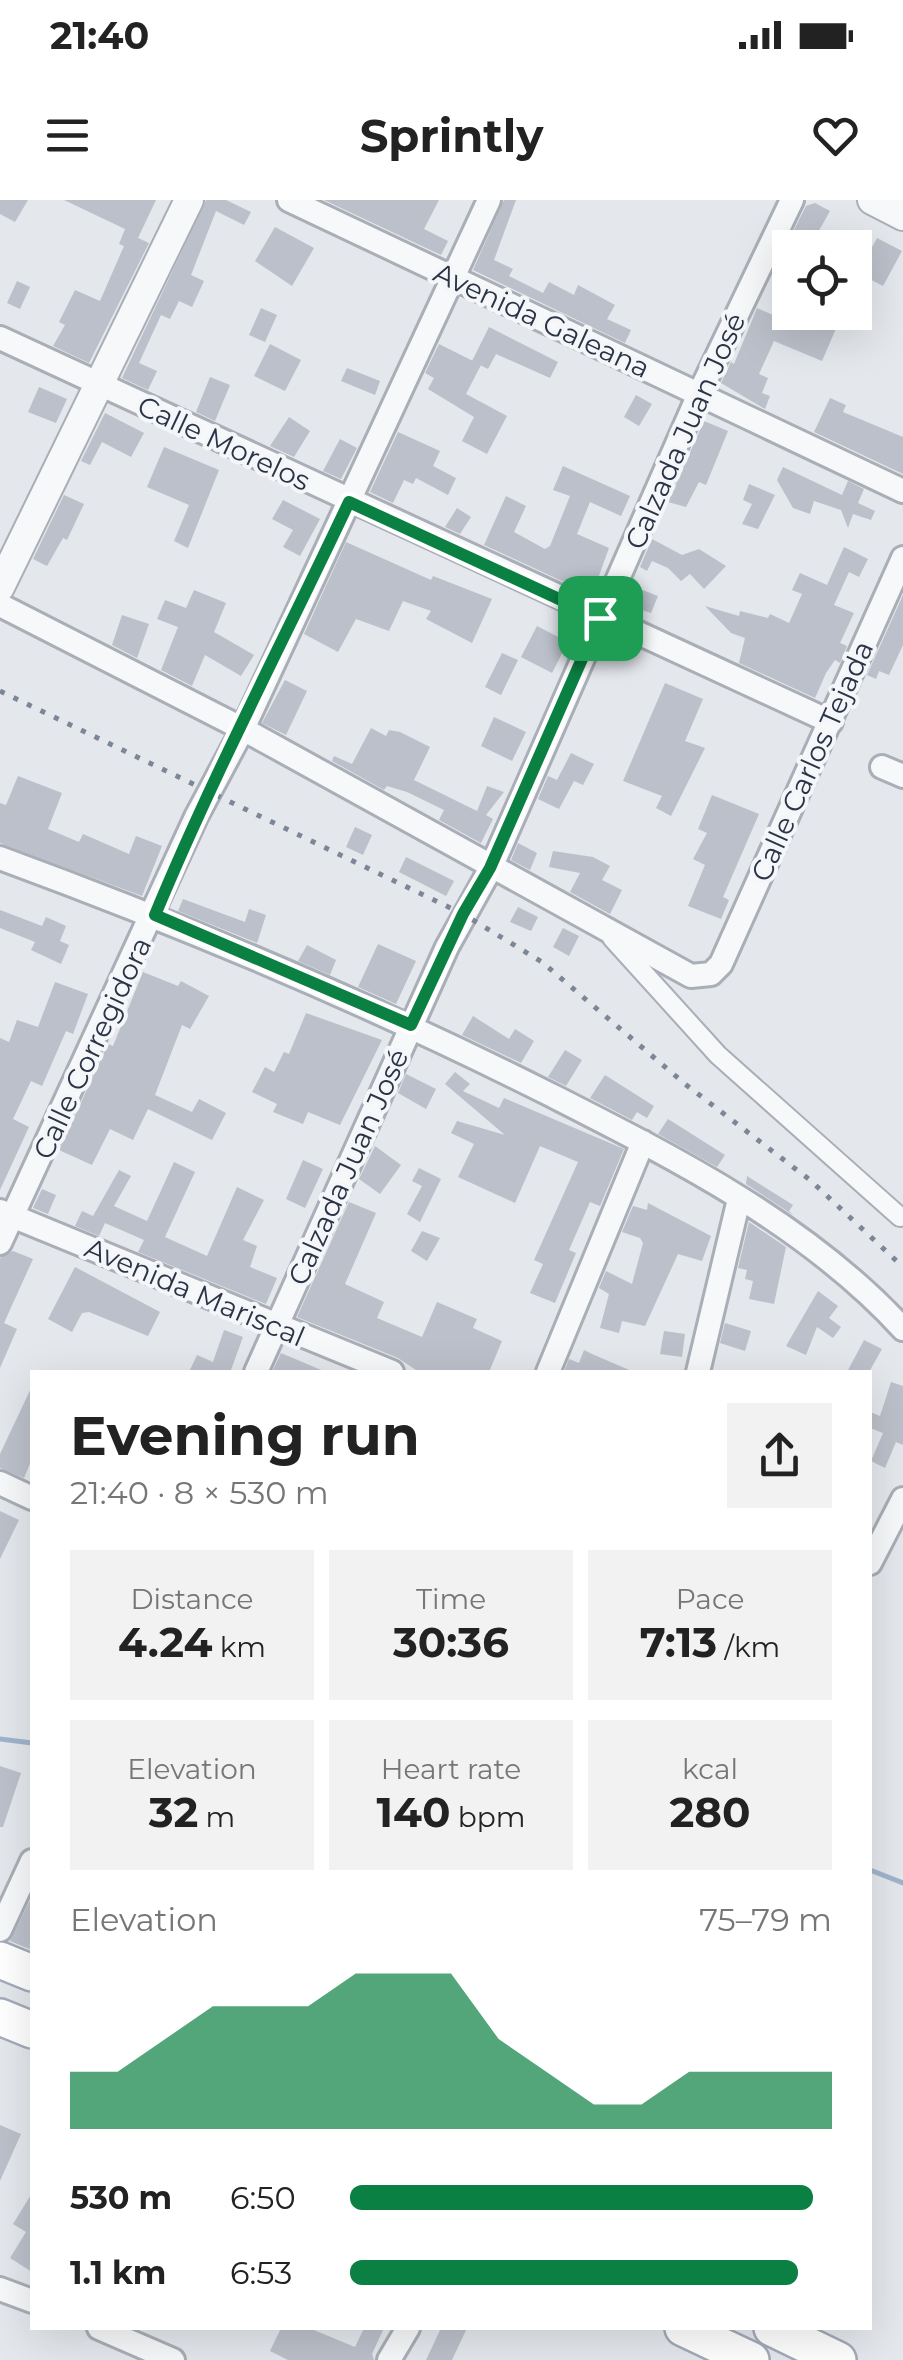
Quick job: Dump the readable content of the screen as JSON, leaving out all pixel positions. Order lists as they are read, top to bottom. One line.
{"streets":{"street":["Avenida Galeana","Calzada Juan José","Calle Morelos","Calle Carlos Tejada","Calle Corregidora","Avenida Mariscal"]},"crossings":[["Avenida Galeana","Calzada Juan José"],["Avenida Galeana","Calle Corregidora"],["Calzada Juan José","Calle Morelos"],["Calzada Juan José","Avenida Mariscal"],["Calle Morelos","Calle Carlos Tejada"],["Calle Morelos","Calle Corregidora"],["Calle Corregidora","Avenida Mariscal"]],"page":{"status":"21:40","header":"Sprintly","heading":["Evening run","21:40 · 8 × 530 m"],"stats":[["Distance","4.24 km"],["Time","30:36"],["Pace","7:13 /km"],["Elevation","32 m"],["Heart rate","140 bpm"],["kcal","280"]],"chart":["Elevation","75–79 m"],"list":[{"name":"530 m","note":"6:50"},{"name":"1.1 km","note":"6:53"}]}}
